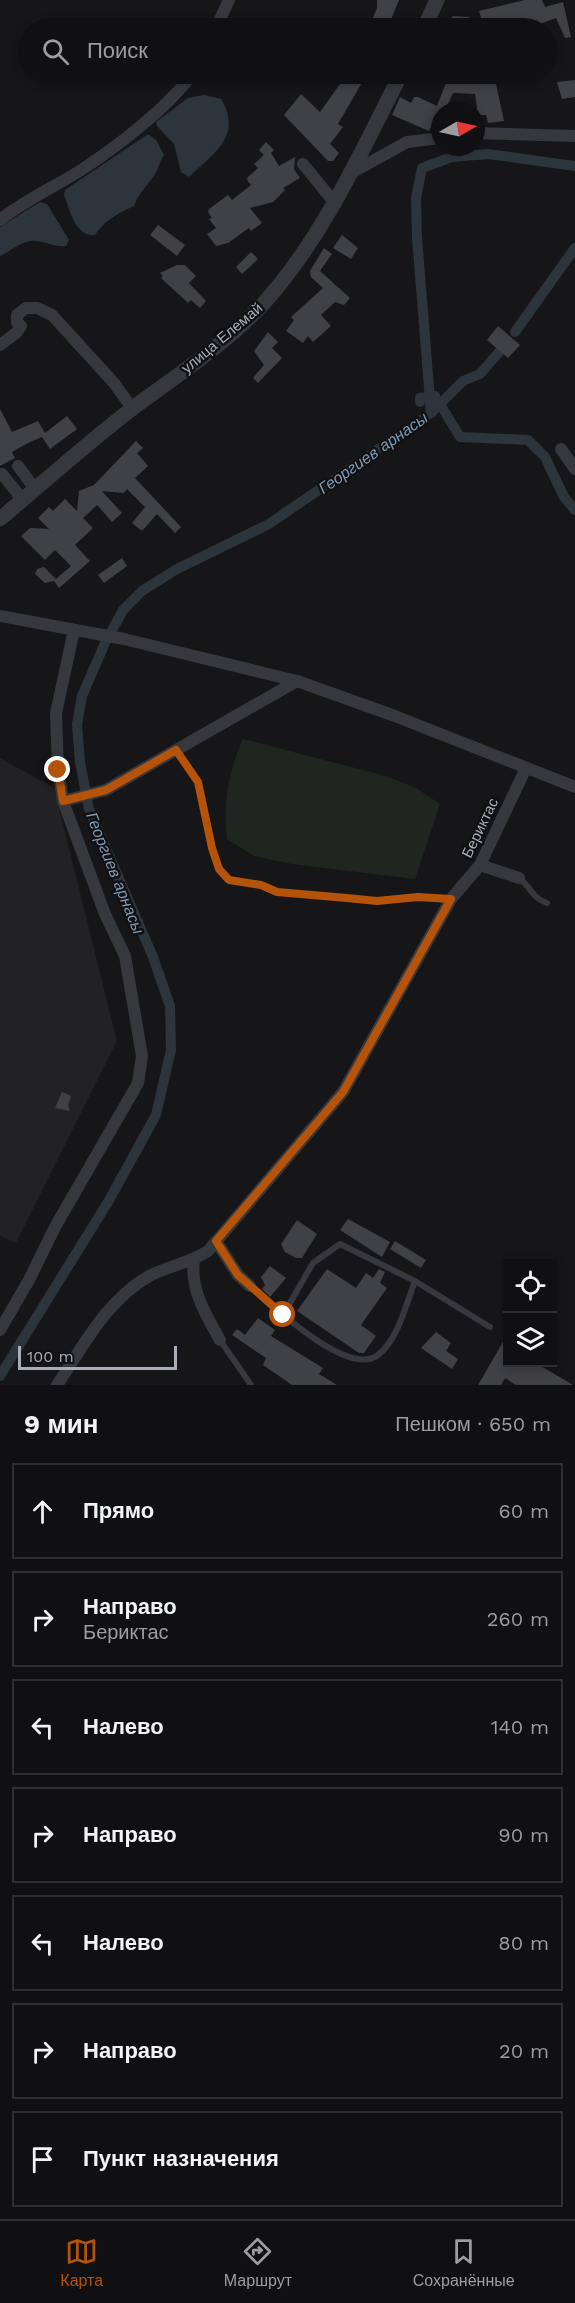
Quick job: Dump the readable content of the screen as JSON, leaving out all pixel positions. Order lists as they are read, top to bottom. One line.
{"streets":{"street":["улица Елемай","Бериктас"]},"water":["Георгиев арнасы"],"scale_bar":"100 m","north":"right","page":{"search":"Поиск","scale":"100 m","heading":["9 мин","Пешком · 650 m"],"list":[["Прямо","60 m"],["Направо","Бериктас","260 m"],["Налево","140 m"],["Направо","90 m"],["Налево","80 m"],["Направо","20 m"],"Пункт назначения"],"nav":["Карта","Маршрут","Сохранённые"]}}
